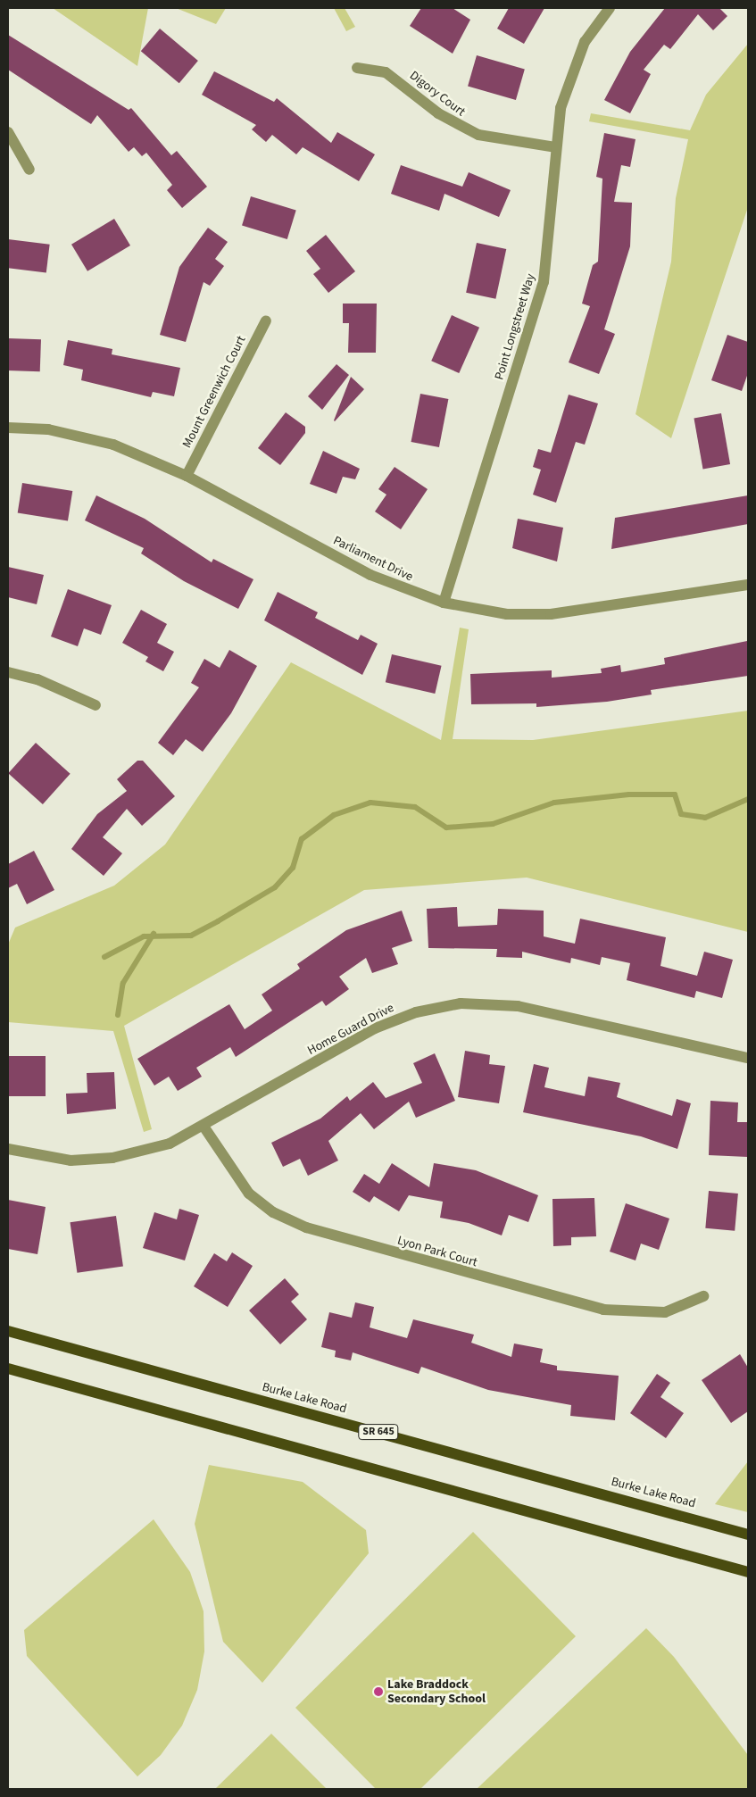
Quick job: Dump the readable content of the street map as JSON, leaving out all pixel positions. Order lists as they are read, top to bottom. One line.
{"streets":{"main road":["Burke Lake Road","SR 645"],"street":["Digory Court","Point Longstreet Way","Mount Greenwich Court","Parliament Drive","Home Guard Drive","Lyon Park Court"]},"crossings":[["Digory Court","Point Longstreet Way"],["Point Longstreet Way","Parliament Drive"],["Mount Greenwich Court","Parliament Drive"],["Home Guard Drive","Lyon Park Court"]],"places":["Lake Braddock Secondary School"]}
